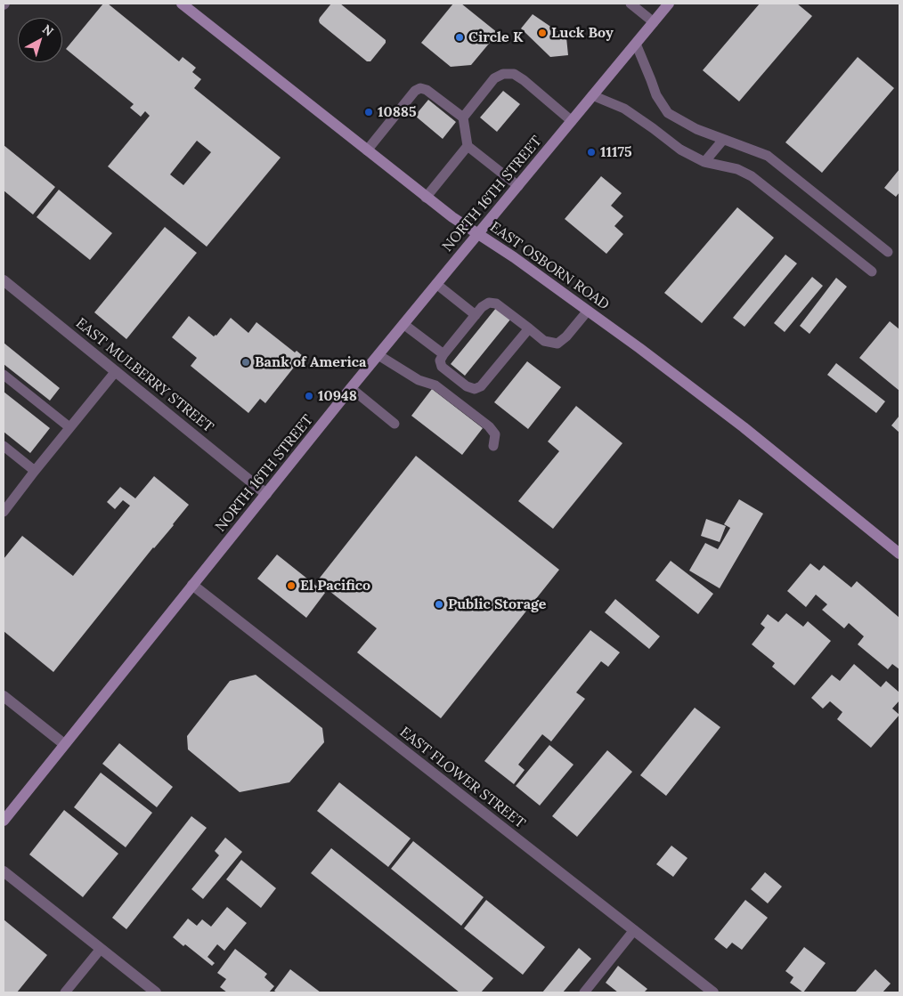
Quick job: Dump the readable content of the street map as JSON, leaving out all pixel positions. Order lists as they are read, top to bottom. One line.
{"streets":{"main road":["NORTH 16TH STREET","EAST OSBORN ROAD"],"street":["EAST MULBERRY STREET","EAST FLOWER STREET"]},"crossings":[["NORTH 16TH STREET","EAST OSBORN ROAD"],["NORTH 16TH STREET","EAST MULBERRY STREET"],["NORTH 16TH STREET","EAST FLOWER STREET"]],"places":["Luck Boy","Circle K","10885","11175","Bank of America","10948","El Pacifico","Public Storage"],"north":"top right"}
